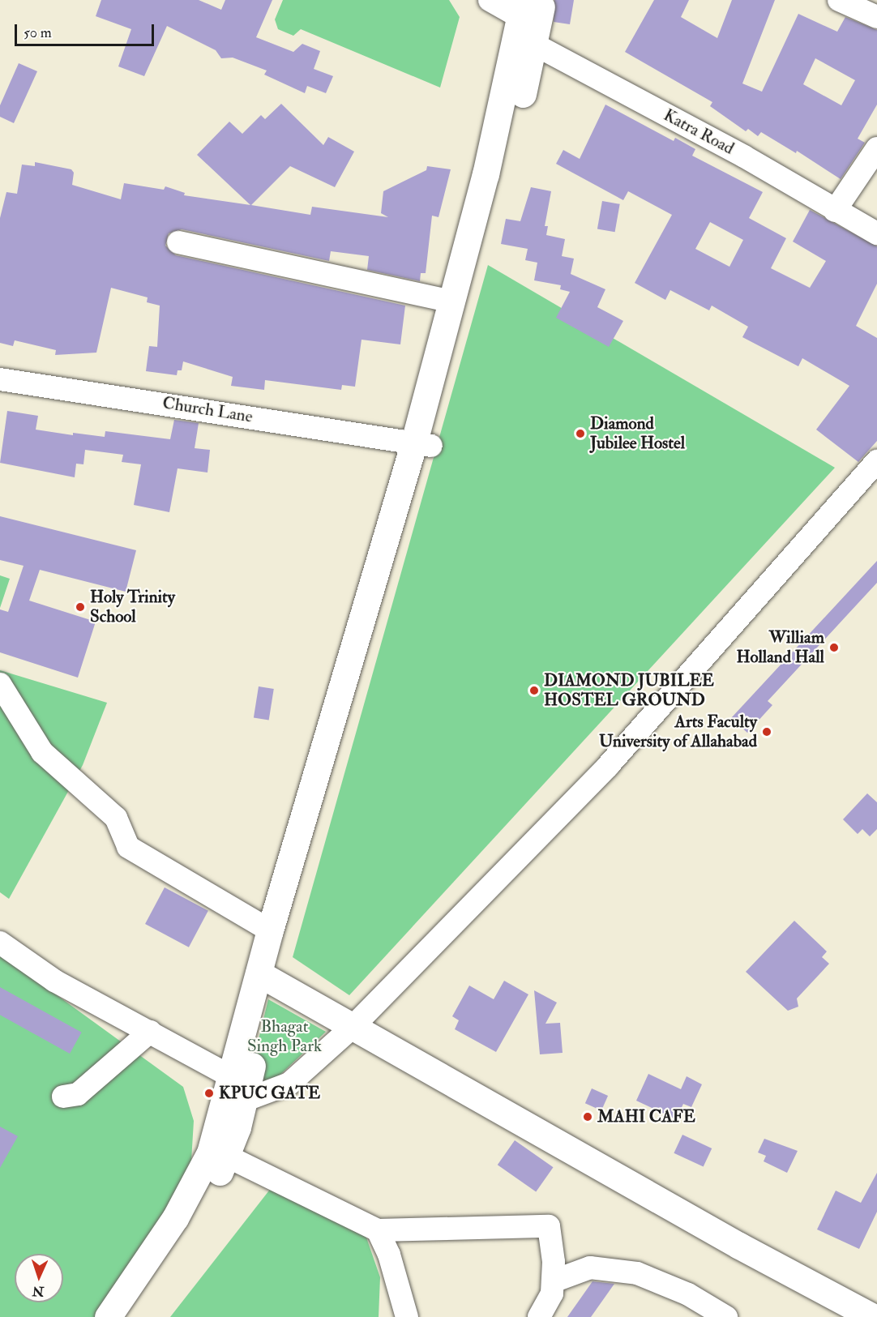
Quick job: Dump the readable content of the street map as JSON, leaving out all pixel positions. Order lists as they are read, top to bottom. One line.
{"streets":{"street":["Katra Road","Church Lane"]},"parks":["Bhagat Singh Park"],"places":["Diamond Jubilee Hostel","Holy Trinity School","William Holland Hall","DIAMOND JUBILEE HOSTEL GROUND","Arts Faculty University of Allahabad","KPUC GATE","MAHI CAFE"],"scale_bar":"50 m","north":"bottom"}
